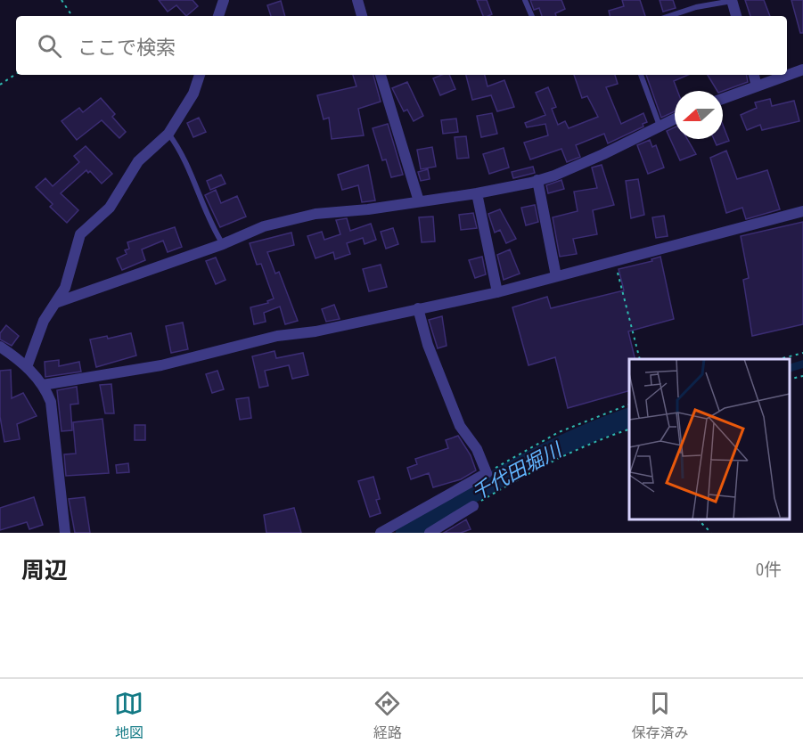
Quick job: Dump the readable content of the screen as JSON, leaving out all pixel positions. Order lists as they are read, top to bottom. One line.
{"water":["千代田堀川"],"north":"left","page":{"search":"ここで検索","heading":["周辺","0件"],"nav":["地図","経路","保存済み"]}}
